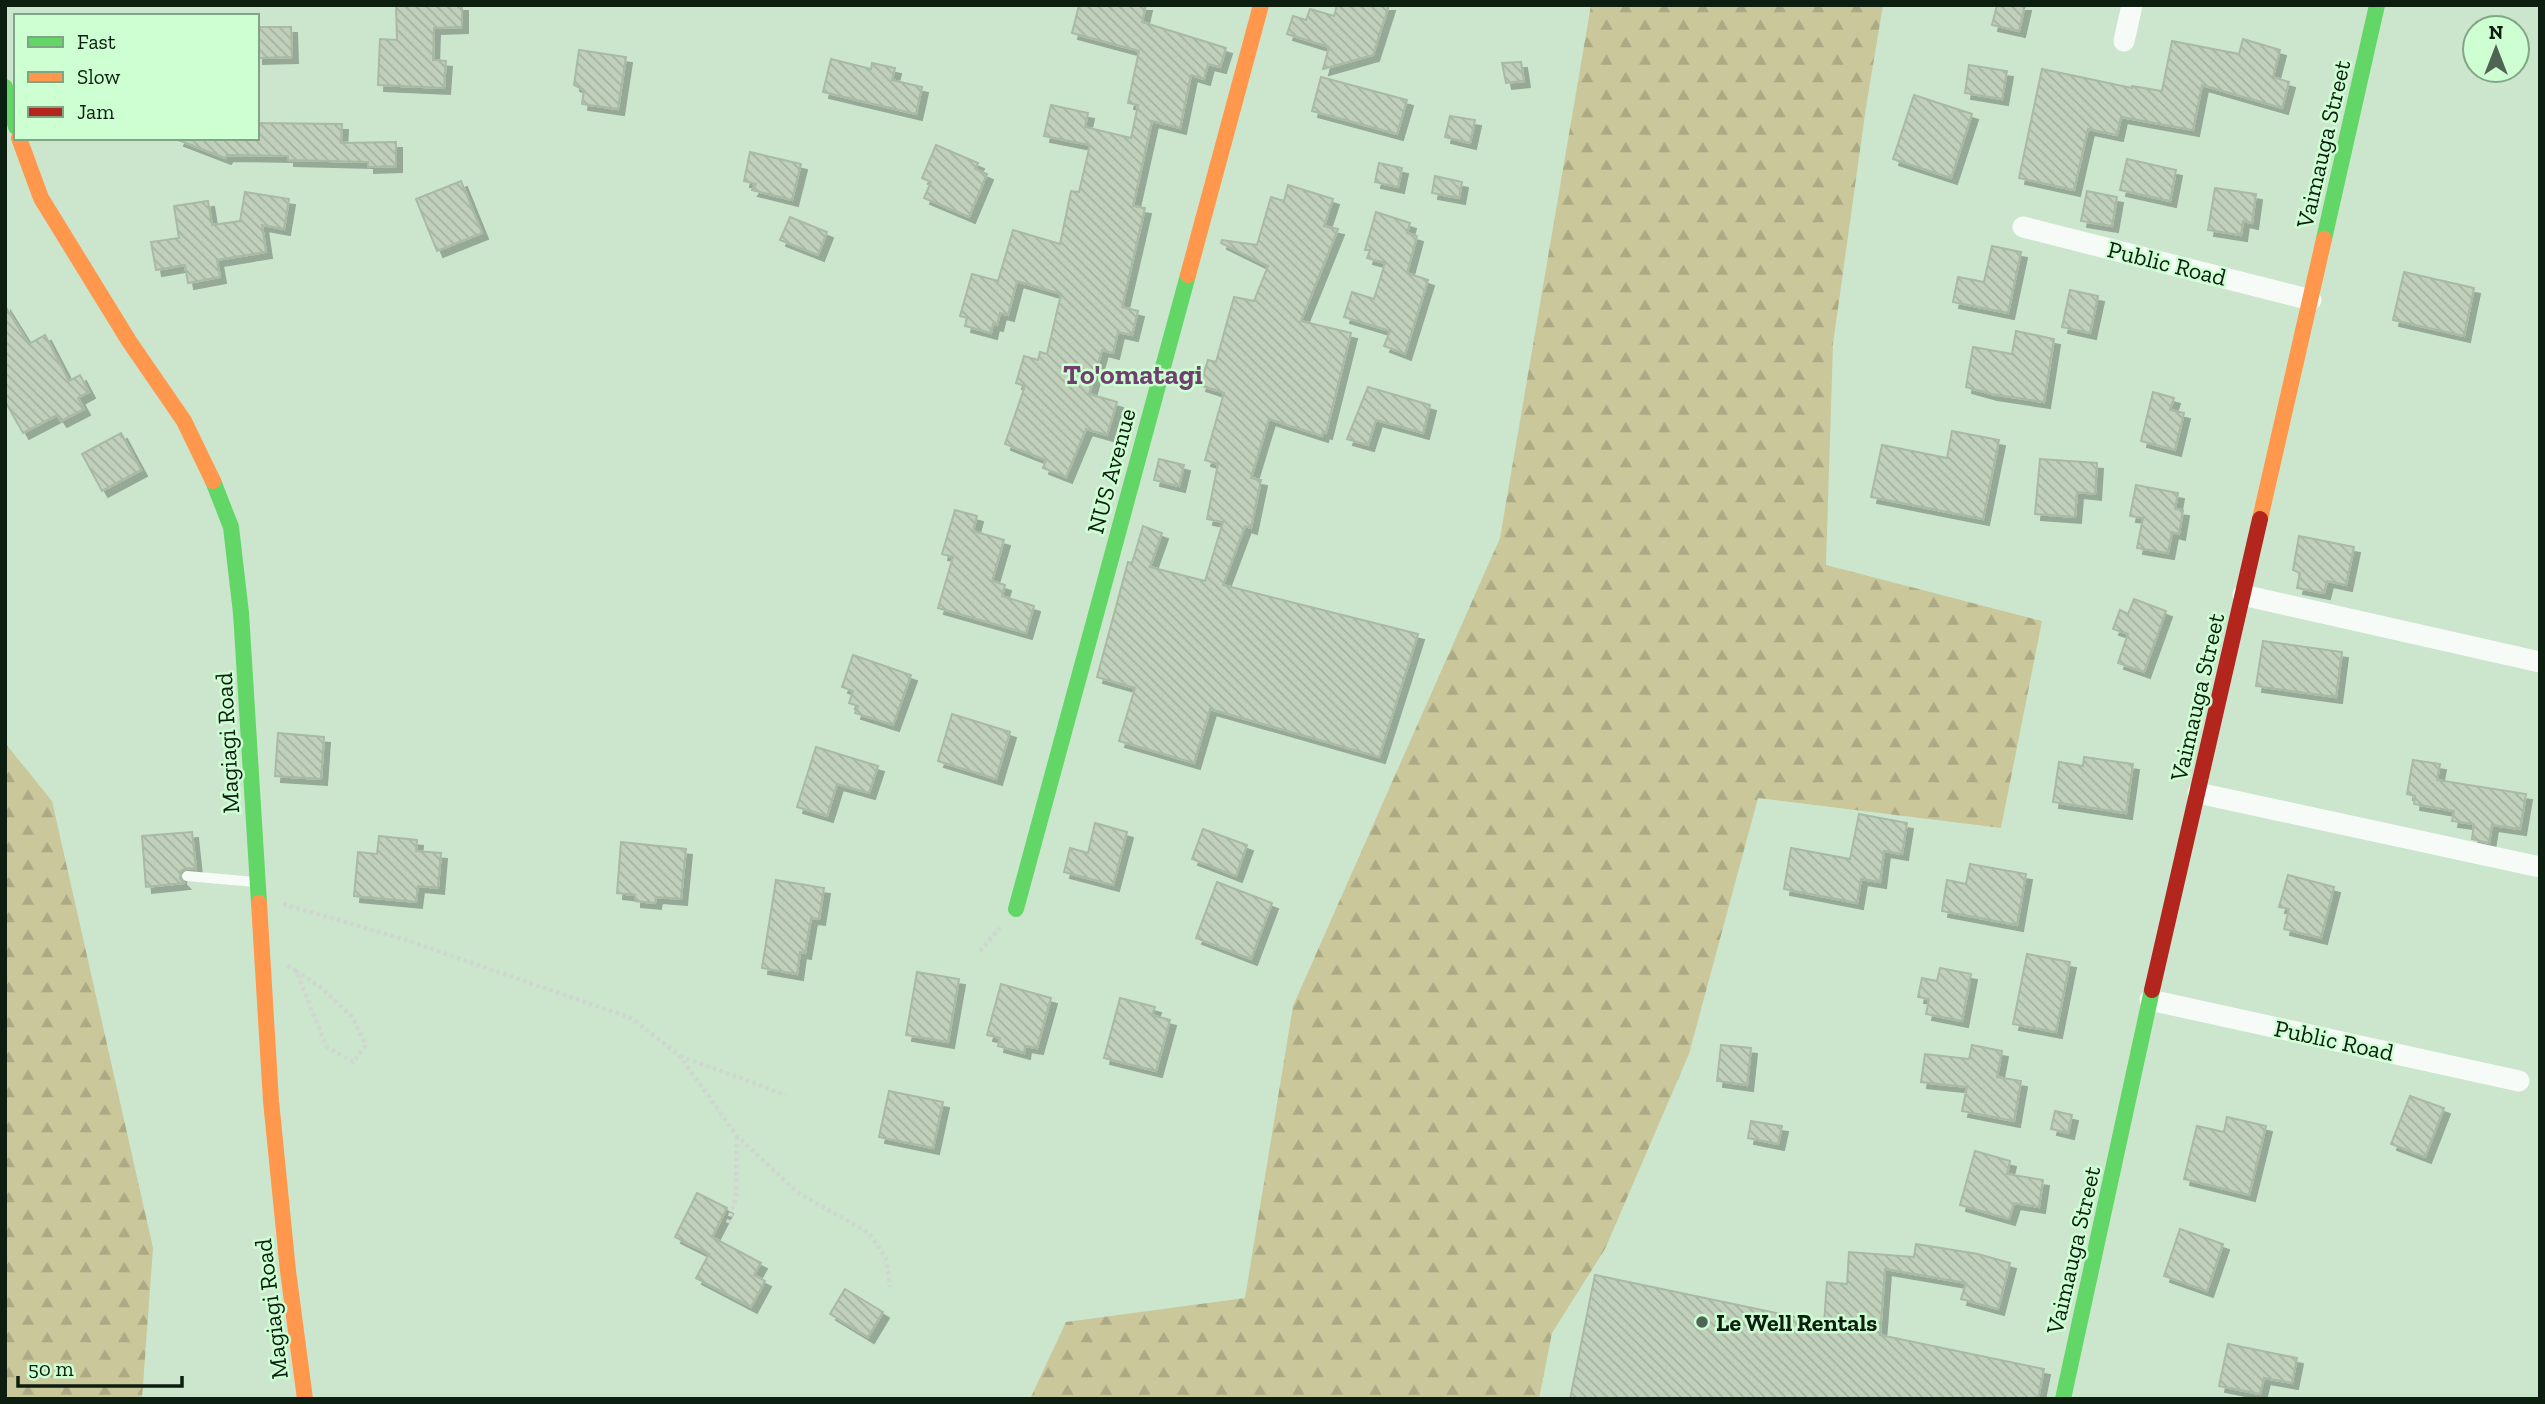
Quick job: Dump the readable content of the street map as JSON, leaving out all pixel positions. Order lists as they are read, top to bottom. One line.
{"streets":{"street":["Vaimauga Street","Public Road","NUS Avenue","Magiagi Road"]},"crossings":[["Vaimauga Street","Public Road"]],"districts":["To'omatagi"],"places":["Le Well Rentals"],"legend":["Fast","Slow","Jam"],"scale_bar":"50 m","north":"top"}
